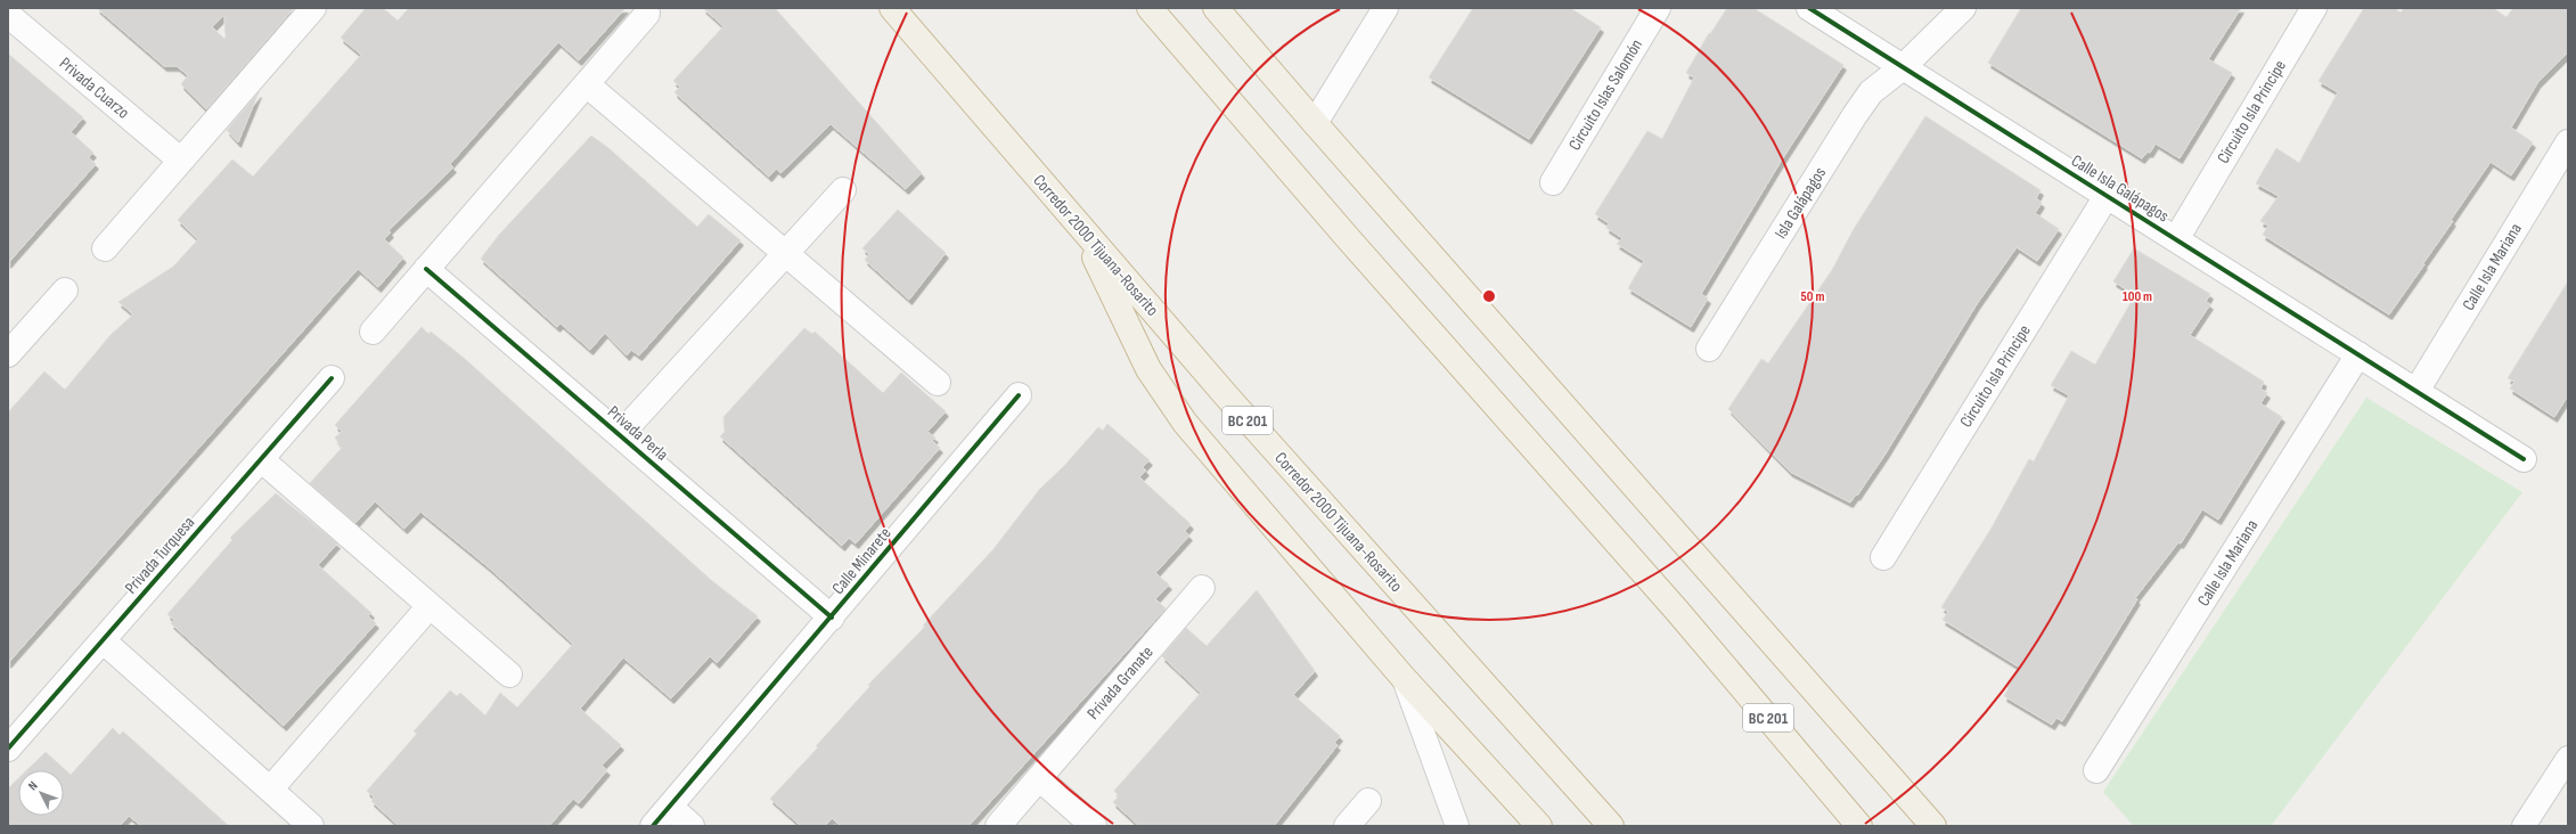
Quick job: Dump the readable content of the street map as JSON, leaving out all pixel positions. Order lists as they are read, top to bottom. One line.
{"streets":{"highway":["Corredor 2000 Tijuana-Rosarito","BC 201"],"street":["Privada Cuarzo","Circuito Islas Salomón","Circuito Isla Principe","Calle Isla Galápagos","Isla Galápagos","Calle Isla Mariana","Privada Perla","Privada Turquesa","Calle Minarete","Privada Granate"]},"crossings":[["Circuito Isla Principe","Calle Isla Galápagos"],["Calle Isla Galápagos","Isla Galápagos"],["Calle Isla Galápagos","Calle Isla Mariana"],["Privada Perla","Calle Minarete"]],"north":"top left","rings":["50 m","100 m"]}
